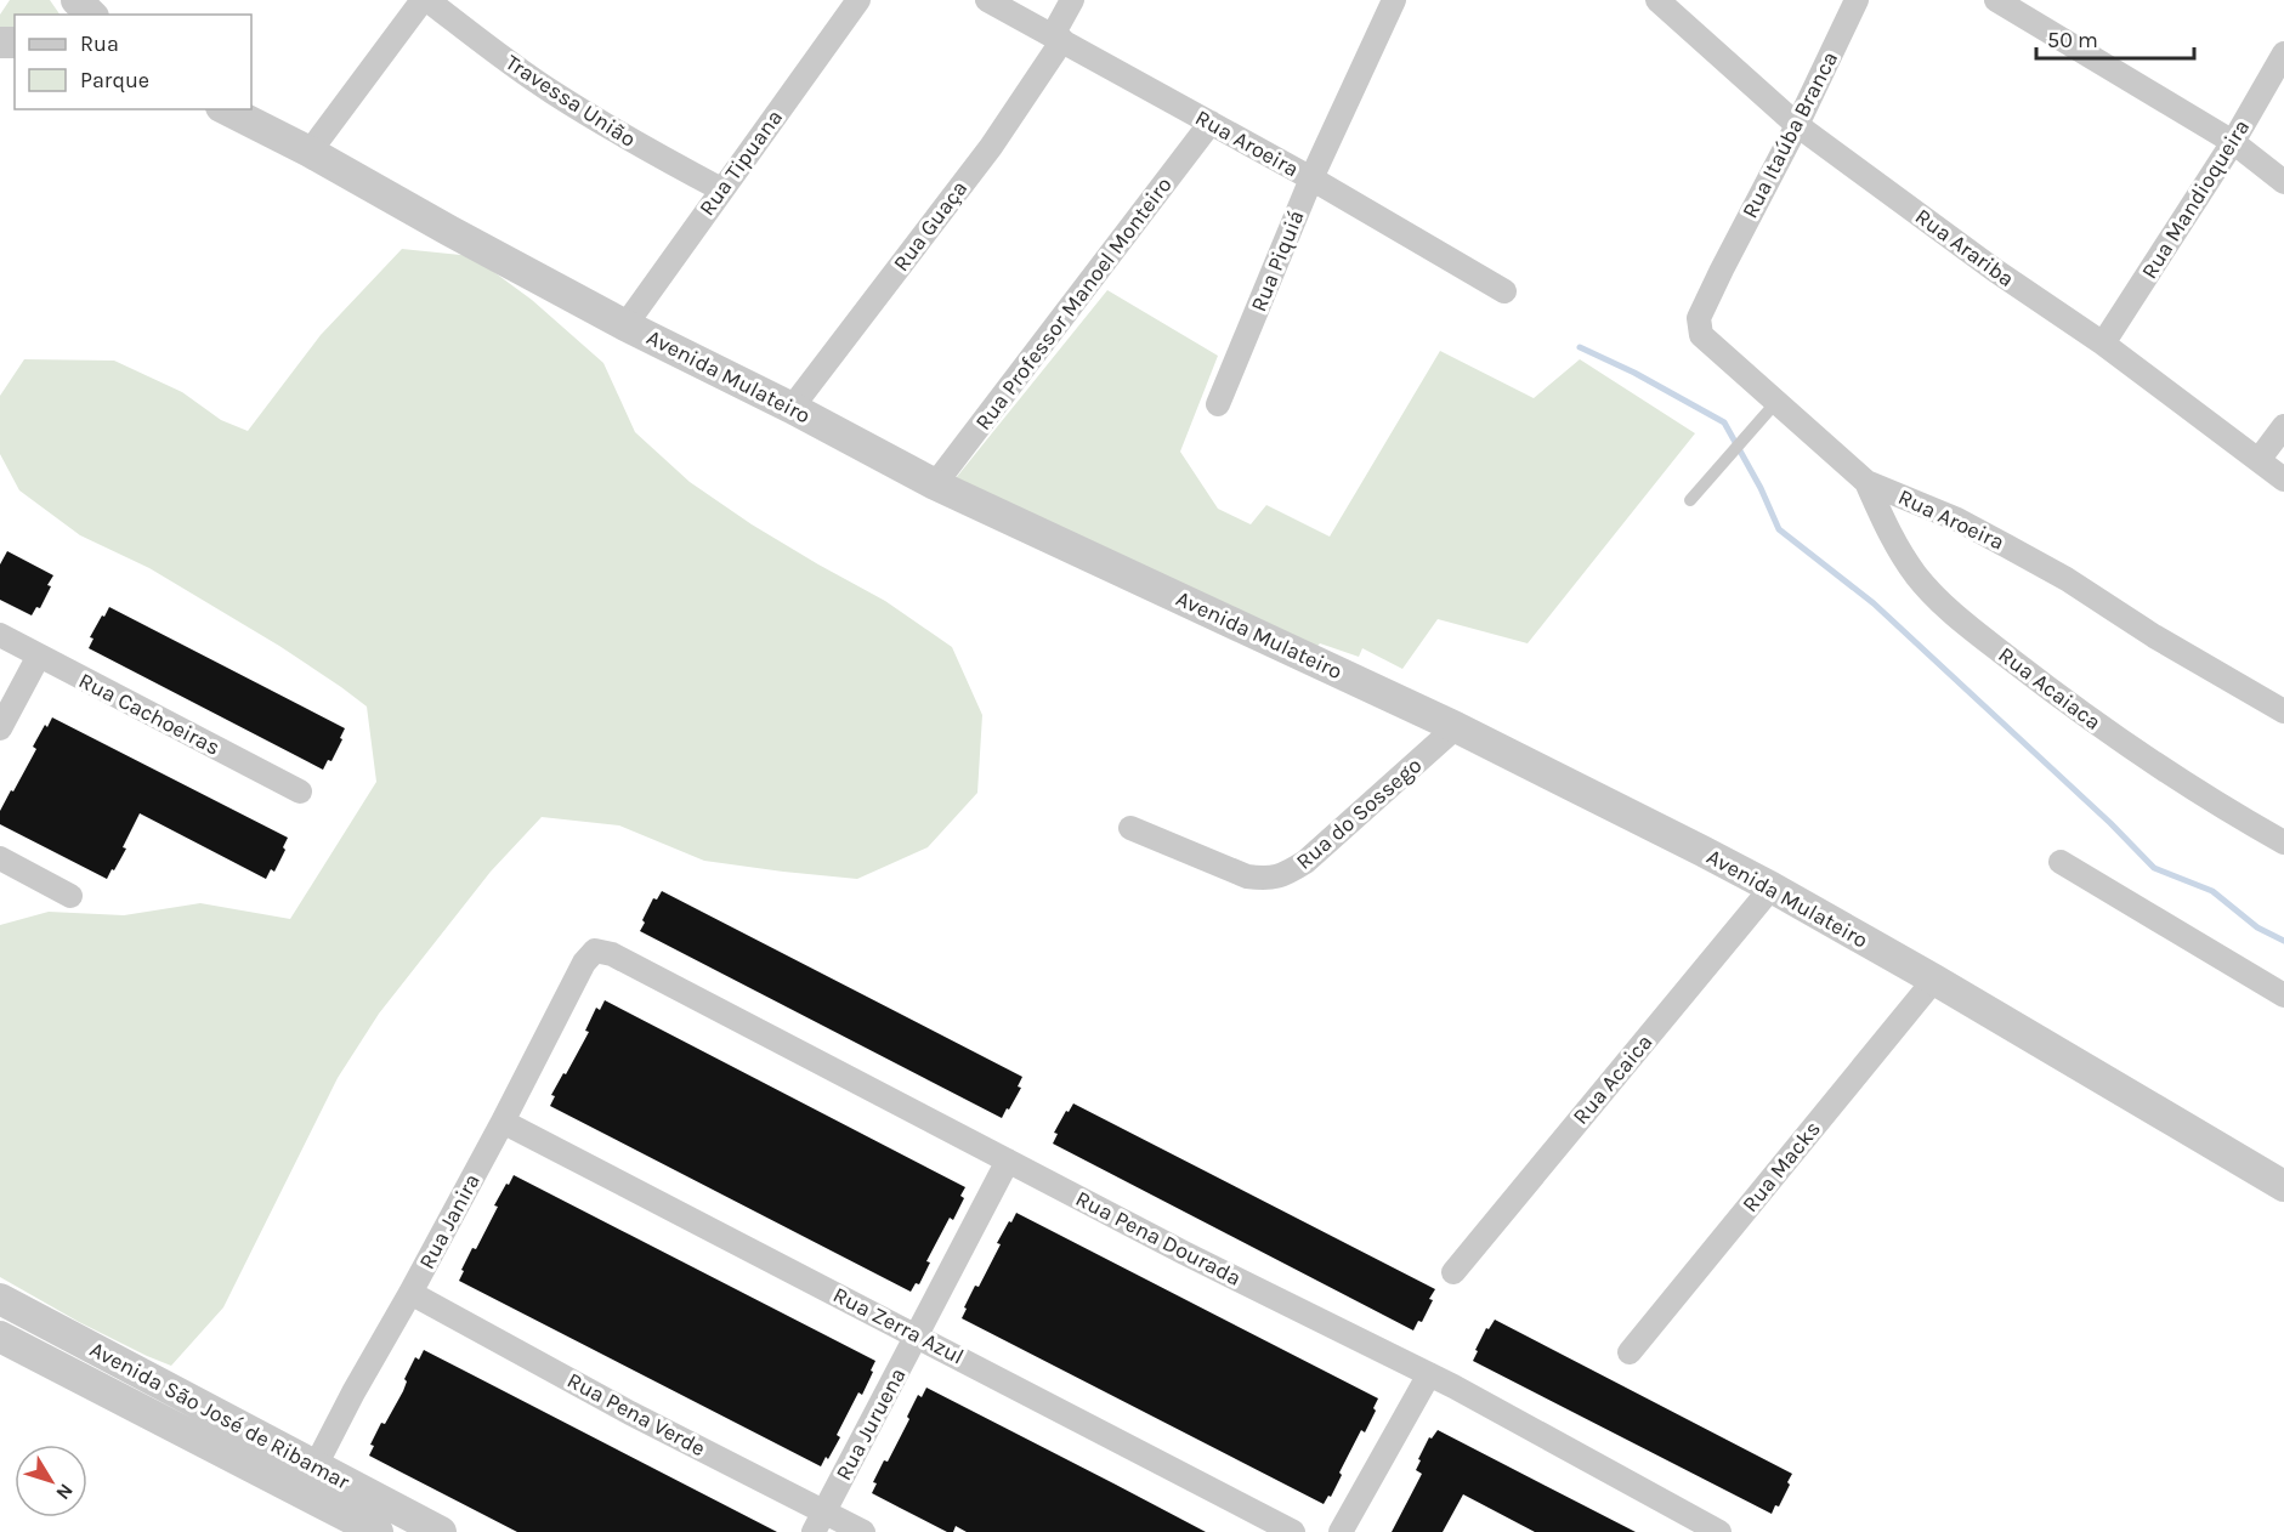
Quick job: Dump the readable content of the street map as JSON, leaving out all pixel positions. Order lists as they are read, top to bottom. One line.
{"streets":{"street":["Travessa União","Rua Itaúba Branca","Rua Aroeira","Rua Tipuana","Rua Mandioqueira","Rua Guaça","Rua Arariba","Rua Piquiá","Rua Professor Manoel Monteiro","Avenida Mulateiro","Rua Acaiaca","Rua Cachoeiras","Rua do Sossego","Rua Acaica","Rua Macks","Rua Janira","Rua Pena Dourada","Rua Zerra Azul","Rua Pena Verde","Avenida São José de Ribamar","Rua Juruena"]},"crossings":[["Travessa União","Rua Tipuana"],["Rua Itaúba Branca","Rua Aroeira"],["Rua Itaúba Branca","Rua Arariba"],["Rua Aroeira","Rua Guaça"],["Rua Aroeira","Rua Piquiá"],["Rua Aroeira","Rua Professor Manoel Monteiro"],["Rua Aroeira","Rua Acaiaca"],["Rua Tipuana","Avenida Mulateiro"],["Rua Mandioqueira","Rua Arariba"],["Rua Guaça","Avenida Mulateiro"],["Rua Professor Manoel Monteiro","Avenida Mulateiro"],["Avenida Mulateiro","Rua do Sossego"],["Avenida Mulateiro","Rua Acaica"],["Avenida Mulateiro","Rua Macks"],["Rua Janira","Rua Pena Dourada"],["Rua Janira","Rua Zerra Azul"],["Rua Janira","Rua Pena Verde"],["Rua Janira","Avenida São José de Ribamar"],["Rua Pena Dourada","Rua Juruena"],["Rua Zerra Azul","Rua Juruena"],["Rua Pena Verde","Rua Juruena"]],"legend":["Rua","Parque"],"scale_bar":"50 m","north":"bottom right"}
